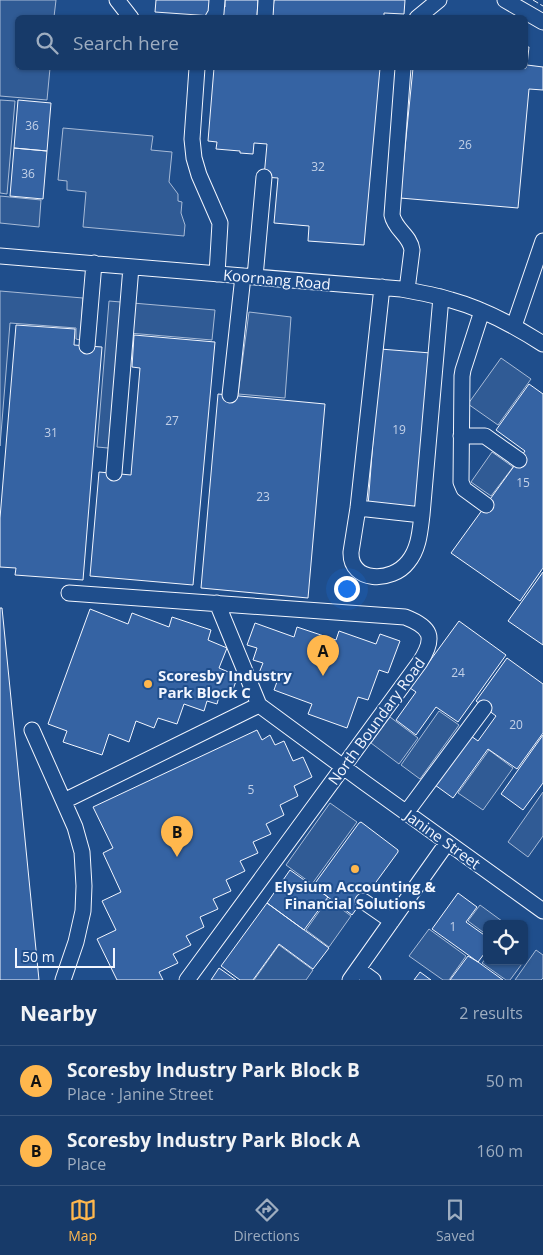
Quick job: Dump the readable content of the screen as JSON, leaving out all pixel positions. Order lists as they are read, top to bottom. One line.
{"streets":{"street":["Koornang Road","North Boundary Road","Janine Street"]},"crossings":[["North Boundary Road","Janine Street"]],"places":["Scoresby Industry Park Block C","Elysium Accounting & Financial Solutions"],"house_numbers":["36","26","32","36","27","19","31","15","23","24","20","5","1"],"scale_bar":"50 m","page":{"search":"Search here","pins":["A","B"],"scale":"50 m","heading":["Nearby","2 results"],"list":[{"mark":"A","name":"Scoresby Industry Park Block B","note":"Place · Janine Street","value":"50 m"},{"mark":"B","name":"Scoresby Industry Park Block A","note":"Place","value":"160 m"}],"nav":["Map","Directions","Saved"]}}
